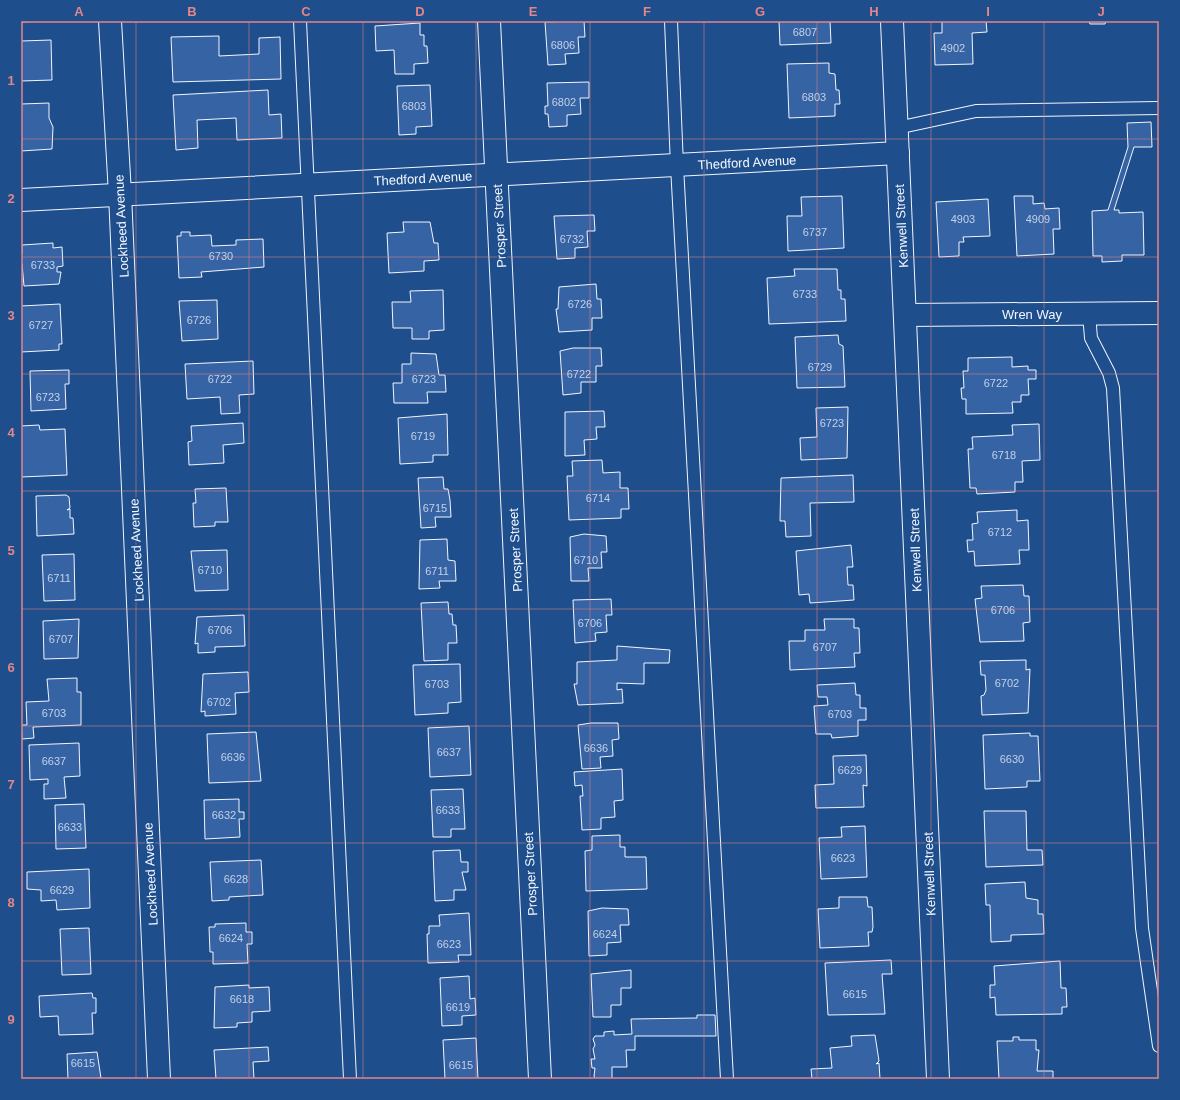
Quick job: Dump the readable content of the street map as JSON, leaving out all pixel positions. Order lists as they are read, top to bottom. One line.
{"streets":{"street":["Thedford Avenue","Lockheed Avenue","Prosper Street","Kenwell Street","Wren Way"]},"crossings":[["Thedford Avenue","Lockheed Avenue"],["Thedford Avenue","Prosper Street"],["Thedford Avenue","Kenwell Street"],["Kenwell Street","Wren Way"]],"house_numbers":["6807","6806","4902","6803","6802","6803","4903","4909","6737","6732","6730","6733","6733","6726","6726","6727","6729","6722","6722","6723","6722","6723","6723","6719","6718","6714","6715","6712","6710","6710","6711","6711","6706","6706","6706","6707","6707","6702","6703","6702","6703","6703","6636","6637","6636","6630","6637","6629","6633","6632","6633","6623","6628","6629","6624","6624","6623","6615","6618","6619","6615","6615"],"grid":{"columns":["A","B","C","D","E","F","G","H","I","J"],"rows":["1","2","3","4","5","6","7","8","9"]}}
